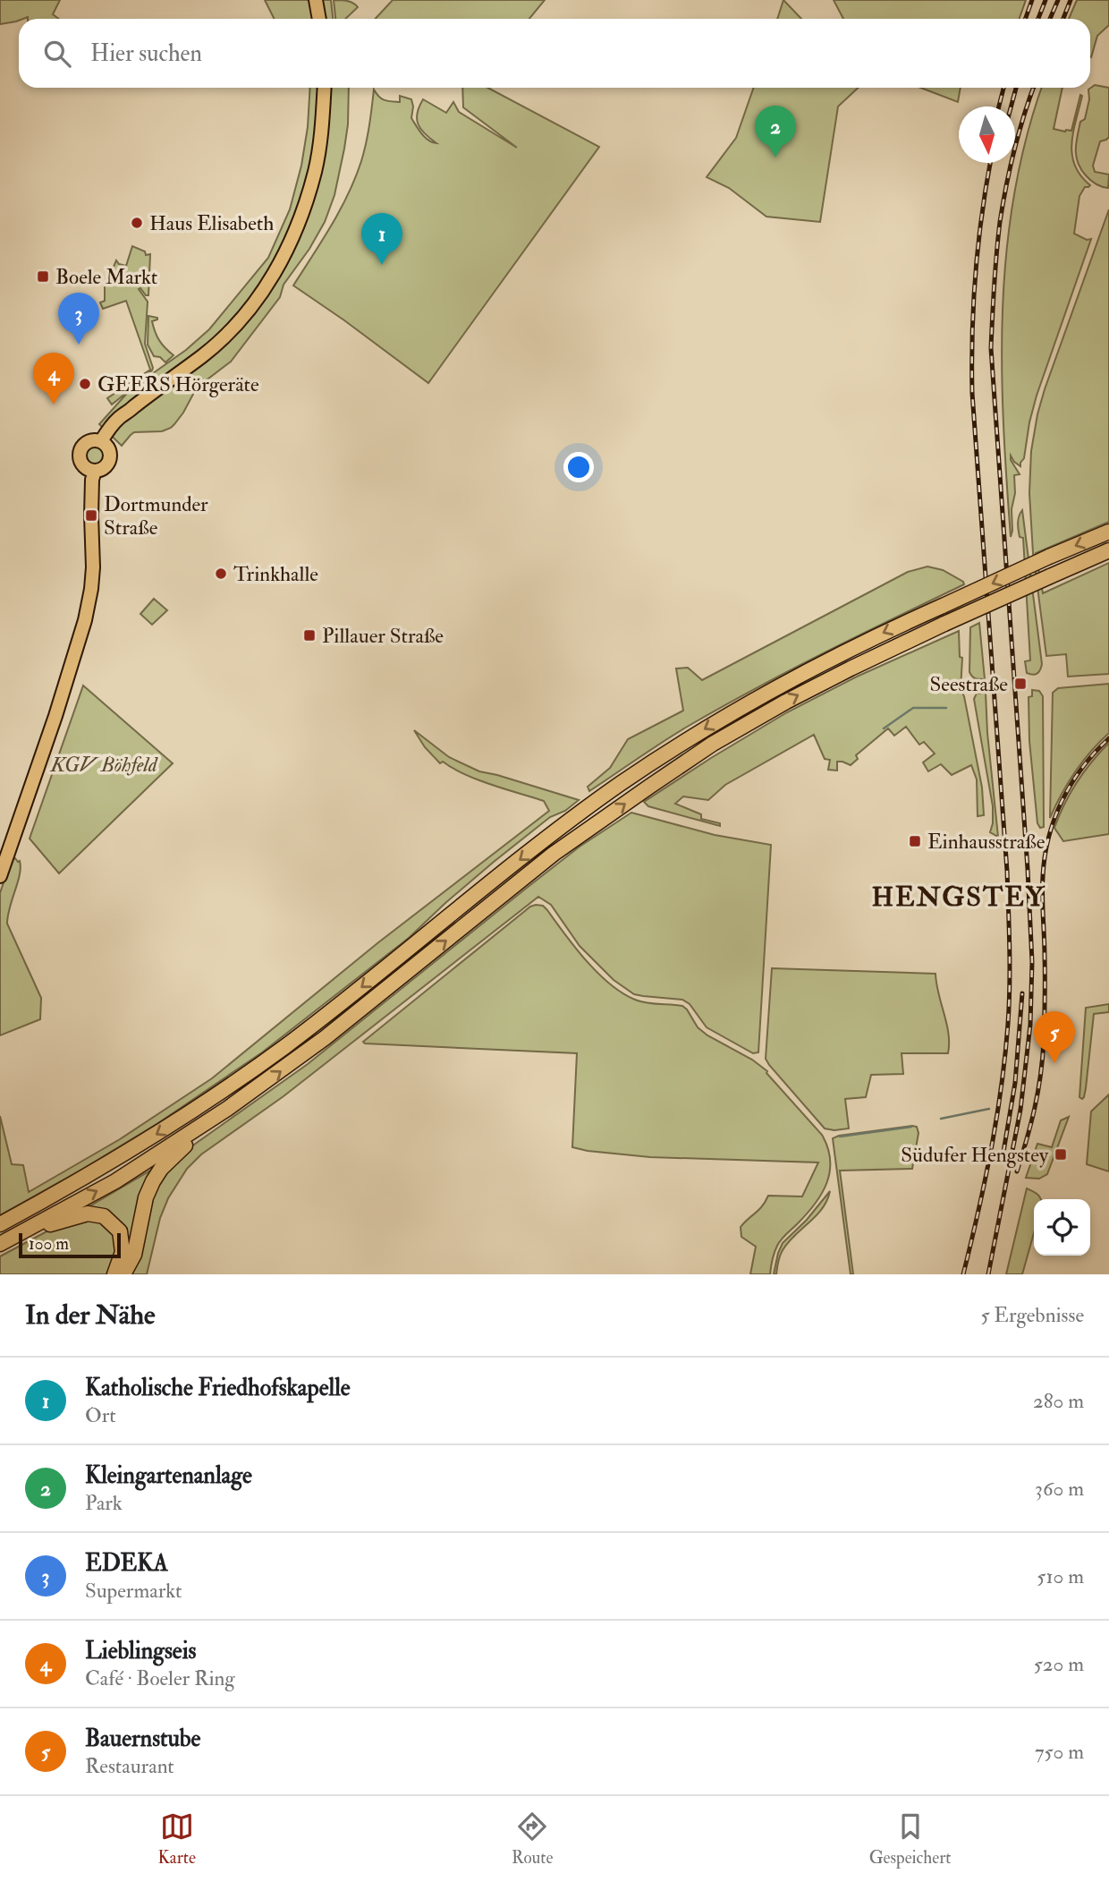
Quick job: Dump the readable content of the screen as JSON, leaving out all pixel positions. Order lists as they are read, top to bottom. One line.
{"districts":["HENGSTEY"],"parks":["KGV Böhfeld"],"places":{"other":["Haus Elisabeth","GEERS Hörgeräte","Trinkhalle"],"transit":["Boele Markt","Dortmunder Straße","Pillauer Straße","Seestraße","Einhausstraße","Südufer Hengstey"]},"scale_bar":"100 m","north":"bottom","page":{"search":"Hier suchen","pins":["2","1","3","4","5"],"scale":"100 m","heading":["In der Nähe","5 Ergebnisse"],"list":[{"mark":"1","name":"Katholische Friedhofskapelle","note":"Ort","value":"280 m"},{"mark":"2","name":"Kleingartenanlage","note":"Park","value":"360 m"},{"mark":"3","name":"EDEKA","note":"Supermarkt","value":"510 m"},{"mark":"4","name":"Lieblingseis","note":"Café · Boeler Ring","value":"520 m"},{"mark":"5","name":"Bauernstube","note":"Restaurant","value":"750 m"}],"nav":["Karte","Route","Gespeichert"]}}
